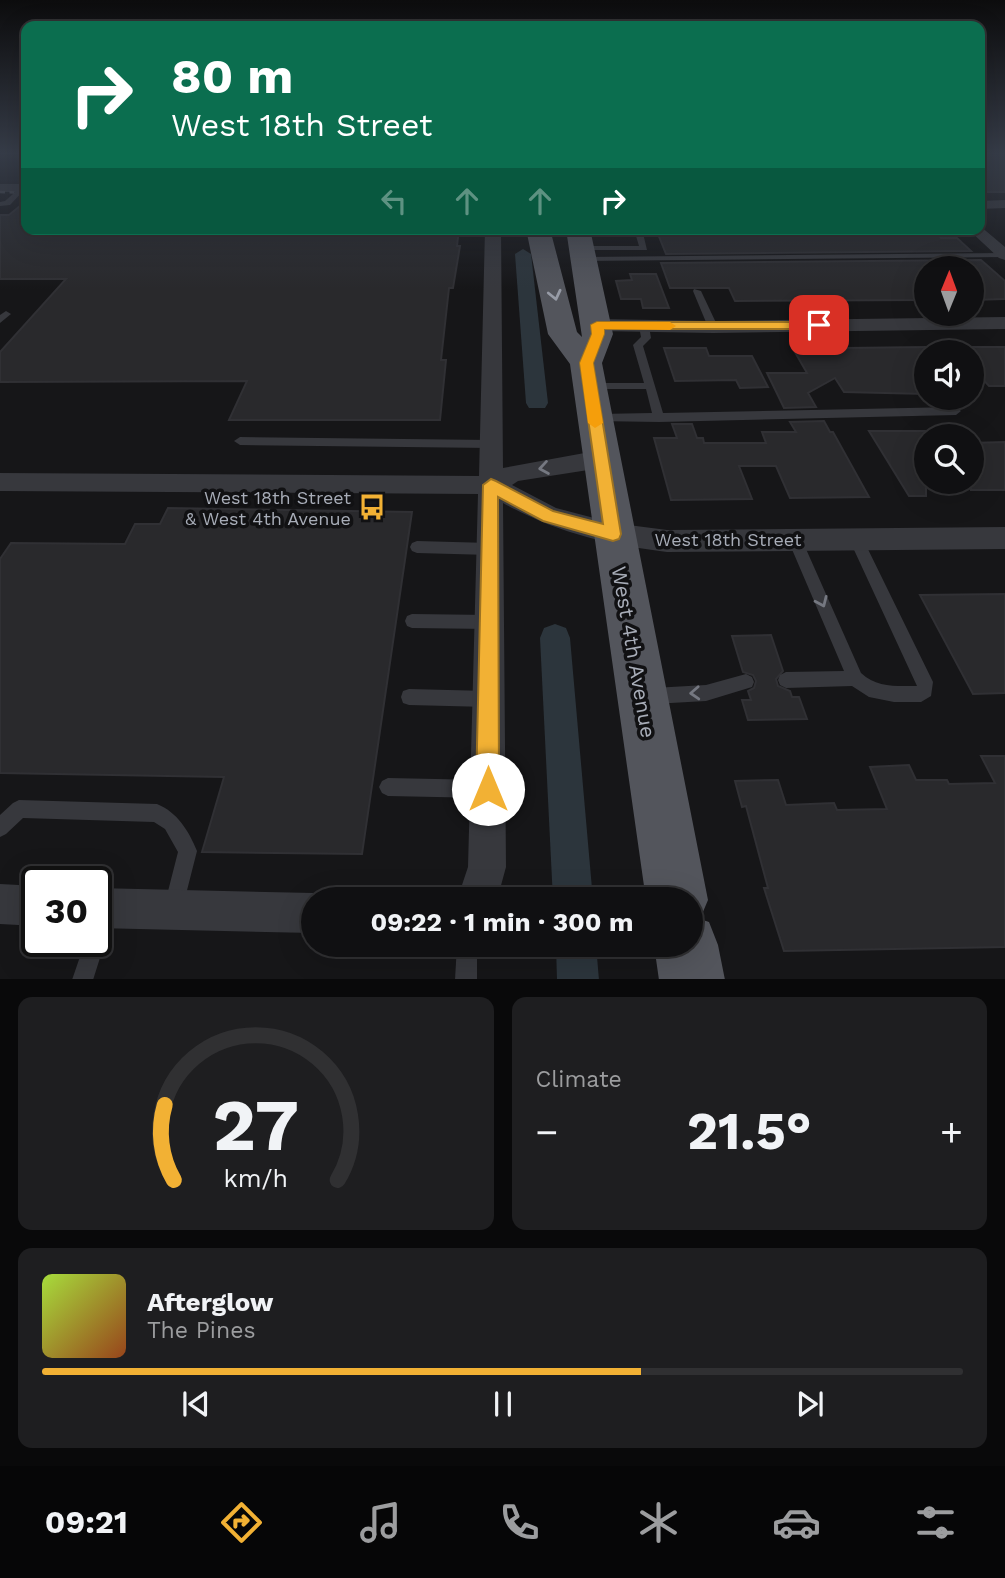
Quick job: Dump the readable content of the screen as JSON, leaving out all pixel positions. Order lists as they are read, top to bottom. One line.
{"streets":{"main road":["West 4th Avenue"],"street":["West 18th Street"]},"crossings":[["West 18th Street","West 4th Avenue"]],"places":{"bus stop":["West 18th Street & West 4th Avenue"]},"north":"top","page":{"turn":["80 m","West 18th Street"],"limit":"30","trip":"09:22 · 1 min · 300 m","tile":"Climate","heat":["−","21.5°","+"],"song":["Afterglow","The Pines"],"tabs":"09:21","gauge":["27","km/h"]}}
